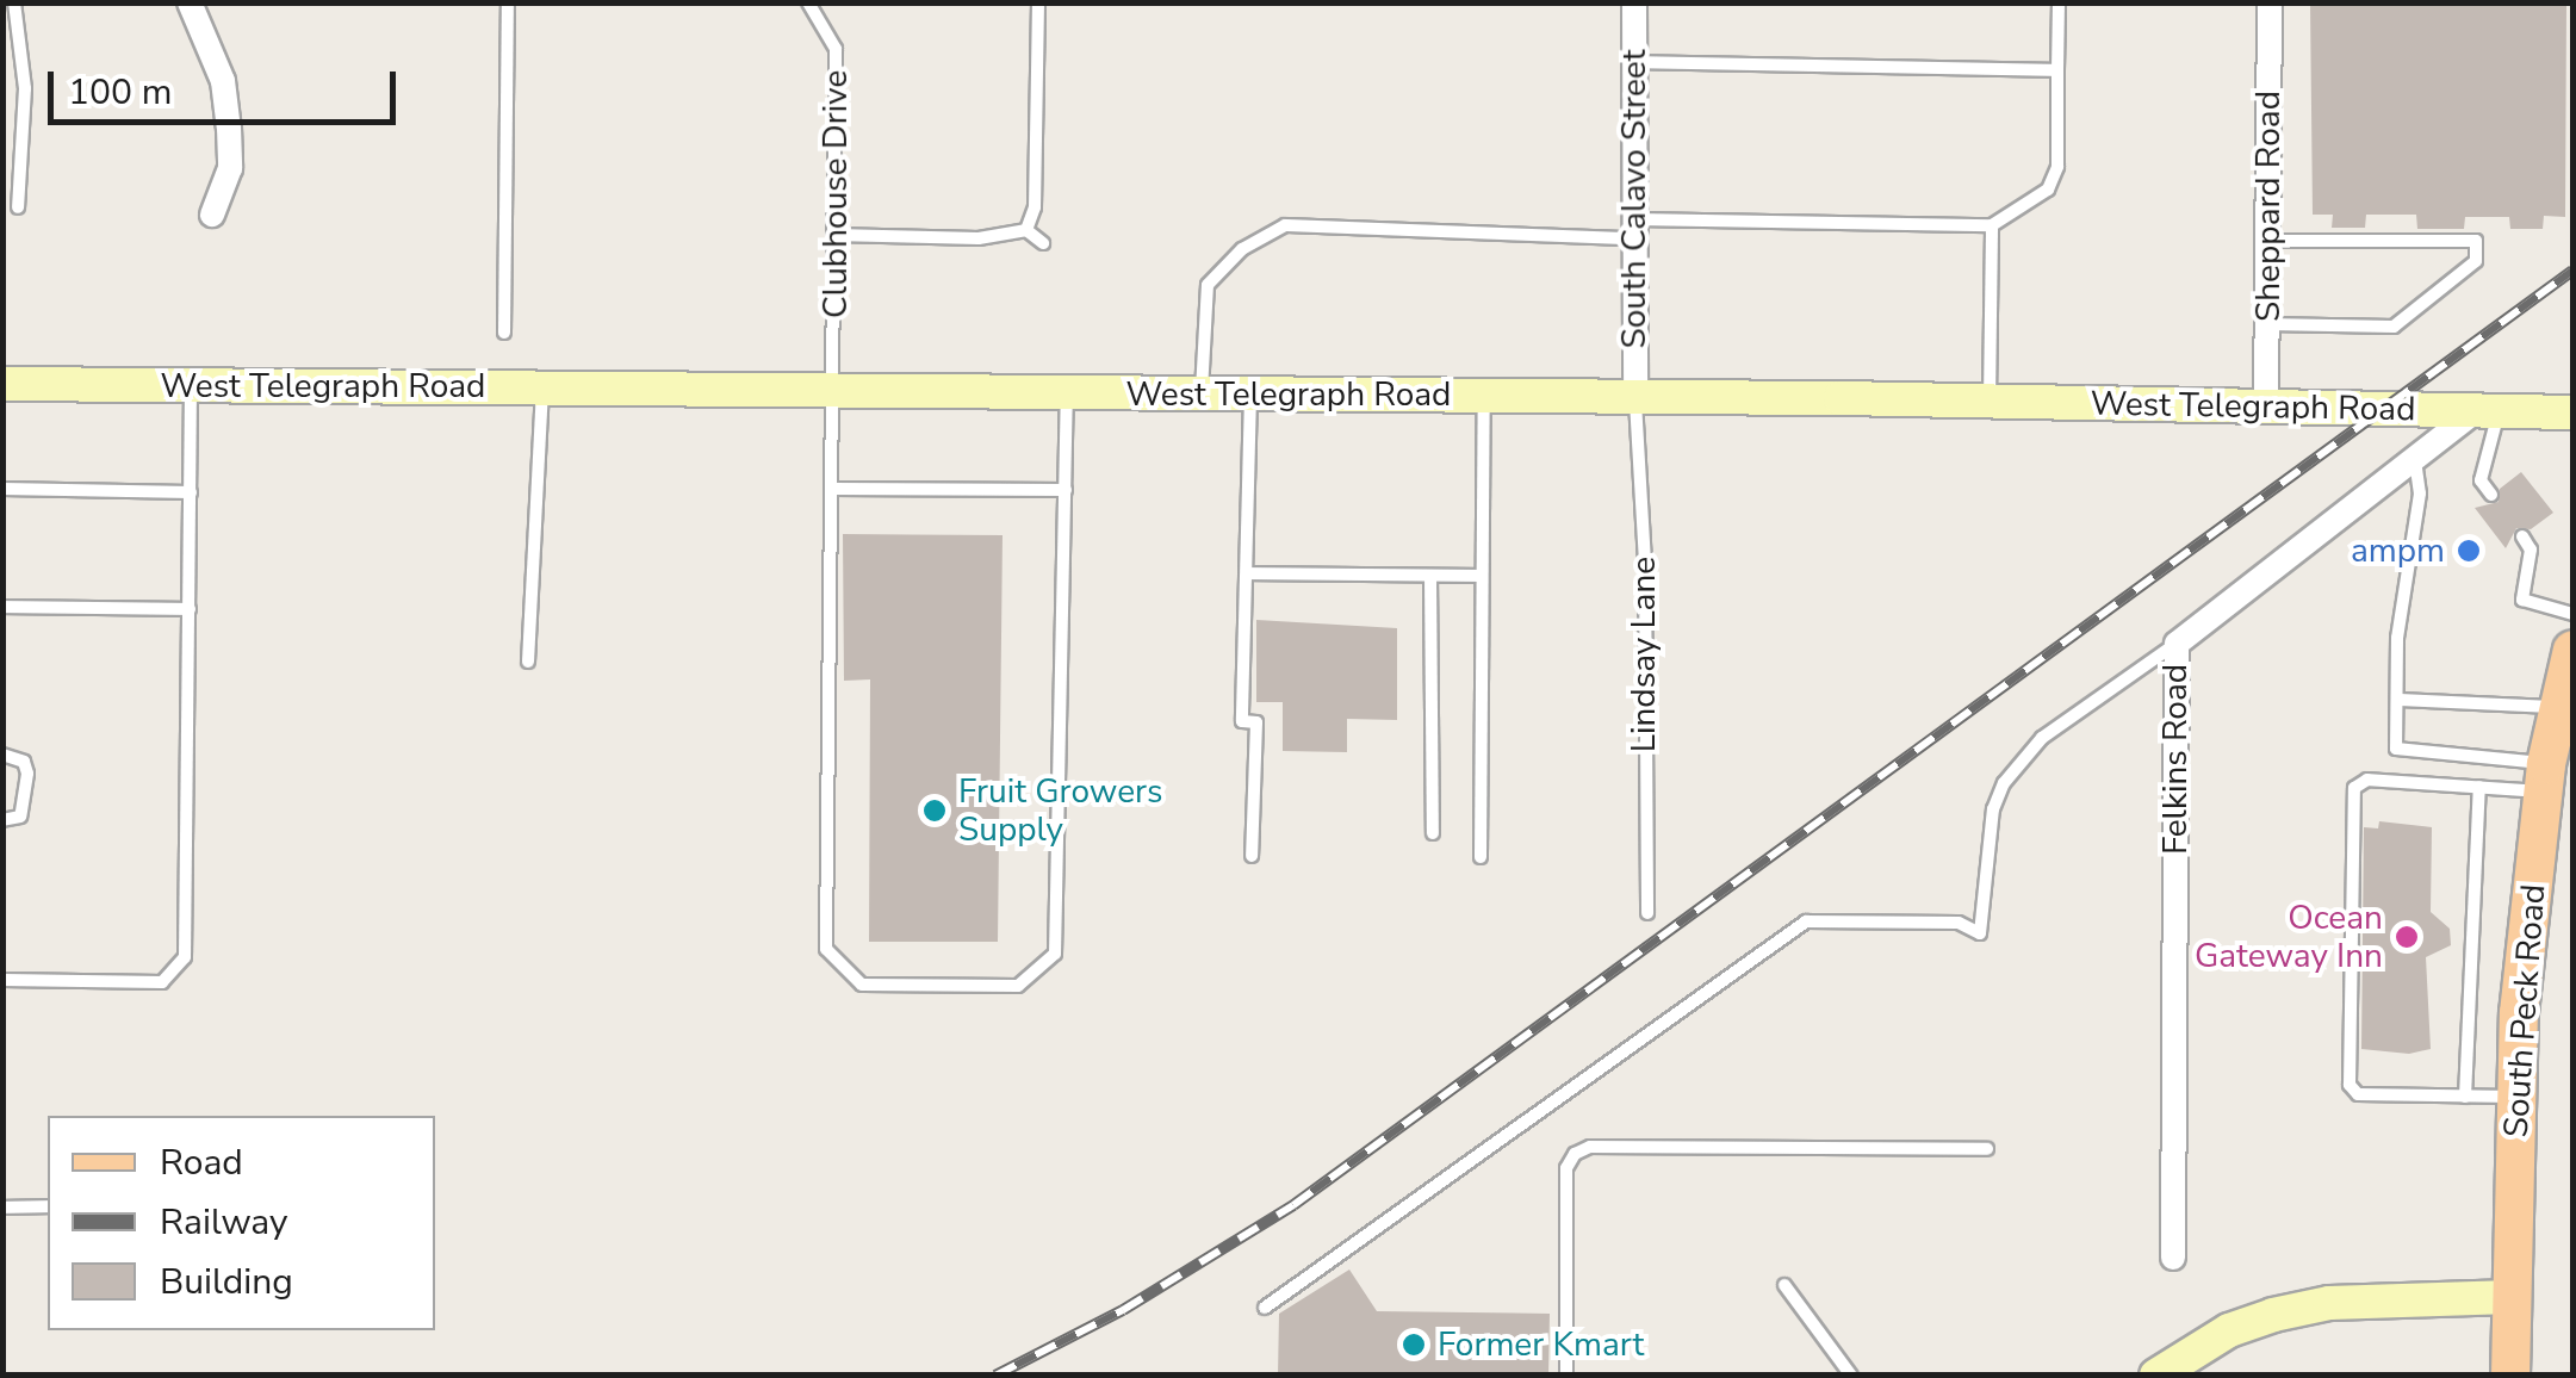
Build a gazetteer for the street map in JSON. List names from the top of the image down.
{
  "streets": {
    "main road": ["West Telegraph Road", "South Peck Road"],
    "street": ["South Calavo Street", "Sheppard Road", "Felkins Road"],
    "lane": ["Clubhouse Drive", "Lindsay Lane"]
  },
  "crossings": [
    ["Clubhouse Drive", "West Telegraph Road"],
    ["South Calavo Street", "West Telegraph Road"],
    ["South Calavo Street", "Lindsay Lane"],
    ["Sheppard Road", "West Telegraph Road"],
    ["West Telegraph Road", "Lindsay Lane"],
    ["West Telegraph Road", "Felkins Road"]
  ],
  "places": [
    "ampm",
    "Fruit Growers Supply",
    "Ocean Gateway Inn",
    "Former Kmart"
  ],
  "legend": ["Road", "Railway", "Building"],
  "scale_bar": "100 m"
}
